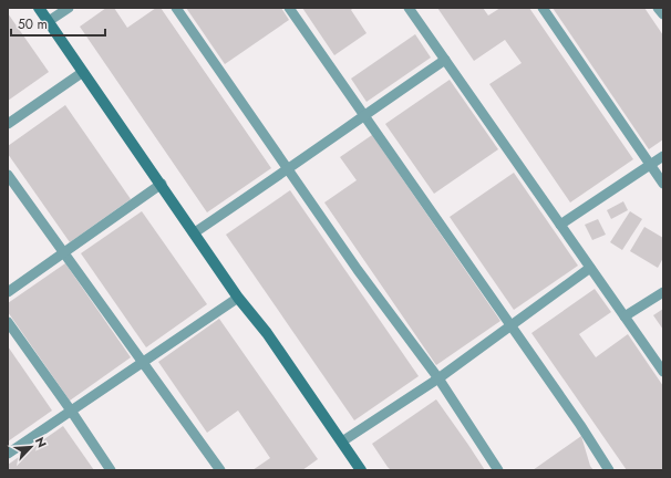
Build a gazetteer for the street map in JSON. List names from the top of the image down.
{
  "scale_bar": "50 m",
  "north": "top right"
}
